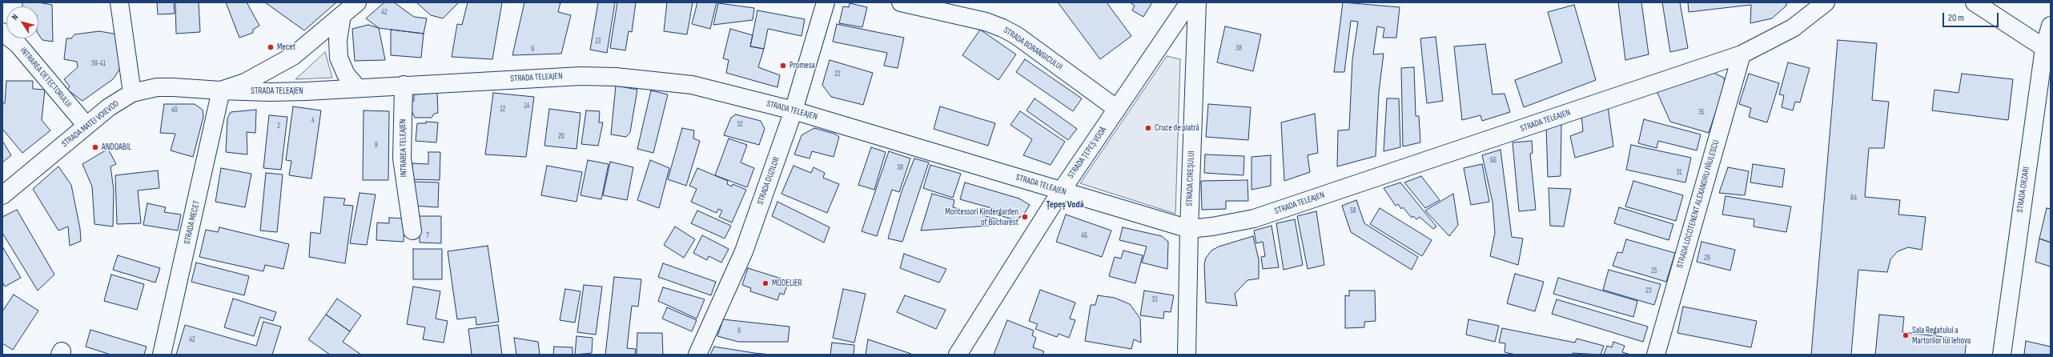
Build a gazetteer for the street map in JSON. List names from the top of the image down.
{
  "streets": {
    "street": [
      "STRADA BORANGICULUI",
      "INTRAREA DETECTORULUI",
      "STRADA TELEAJEN",
      "STRADA MATEI VOIEVOD",
      "INTRAREA TELEAJEN",
      "STRADA ȚEPEȘ VODĂ",
      "STRADA CIREȘULUI",
      "STRADA DUZILOR",
      "STRADA ORZARI",
      "STRADA LOCOTENENT ALEXANDRU PĂULESCU",
      "STRADA MECET"
    ]
  },
  "crossings": [
    ["STRADA BORANGICULUI", "STRADA ȚEPEȘ VODĂ"],
    ["INTRAREA DETECTORULUI", "STRADA MATEI VOIEVOD"],
    ["STRADA TELEAJEN", "STRADA MATEI VOIEVOD"],
    ["STRADA TELEAJEN", "INTRAREA TELEAJEN"],
    ["STRADA TELEAJEN", "STRADA ȚEPEȘ VODĂ"],
    ["STRADA TELEAJEN", "STRADA CIREȘULUI"],
    ["STRADA TELEAJEN", "STRADA DUZILOR"],
    ["STRADA TELEAJEN", "STRADA LOCOTENENT ALEXANDRU PĂULESCU"],
    ["STRADA TELEAJEN", "STRADA MECET"],
    ["STRADA MATEI VOIEVOD", "STRADA MECET"]
  ],
  "districts": ["Țepeș Vodă"],
  "places": [
    "Mecet",
    "Promesa",
    "Cruce de piatră",
    "ANDOABIL",
    "Montessori Kindergarden of Bucharest",
    "MODELiER",
    "Sala Regatului a Martorilor lui Iehova"
  ],
  "house_numbers": [
    "42",
    "13",
    "38",
    "9",
    "39-41",
    "22",
    "14",
    "12",
    "40",
    "35",
    "4",
    "32",
    "2",
    "20",
    "8",
    "66",
    "38",
    "31",
    "84",
    "58",
    "7",
    "46",
    "28",
    "25",
    "23",
    "33",
    "8",
    "42"
  ],
  "scale_bar": "20 m",
  "north": "top left"
}
